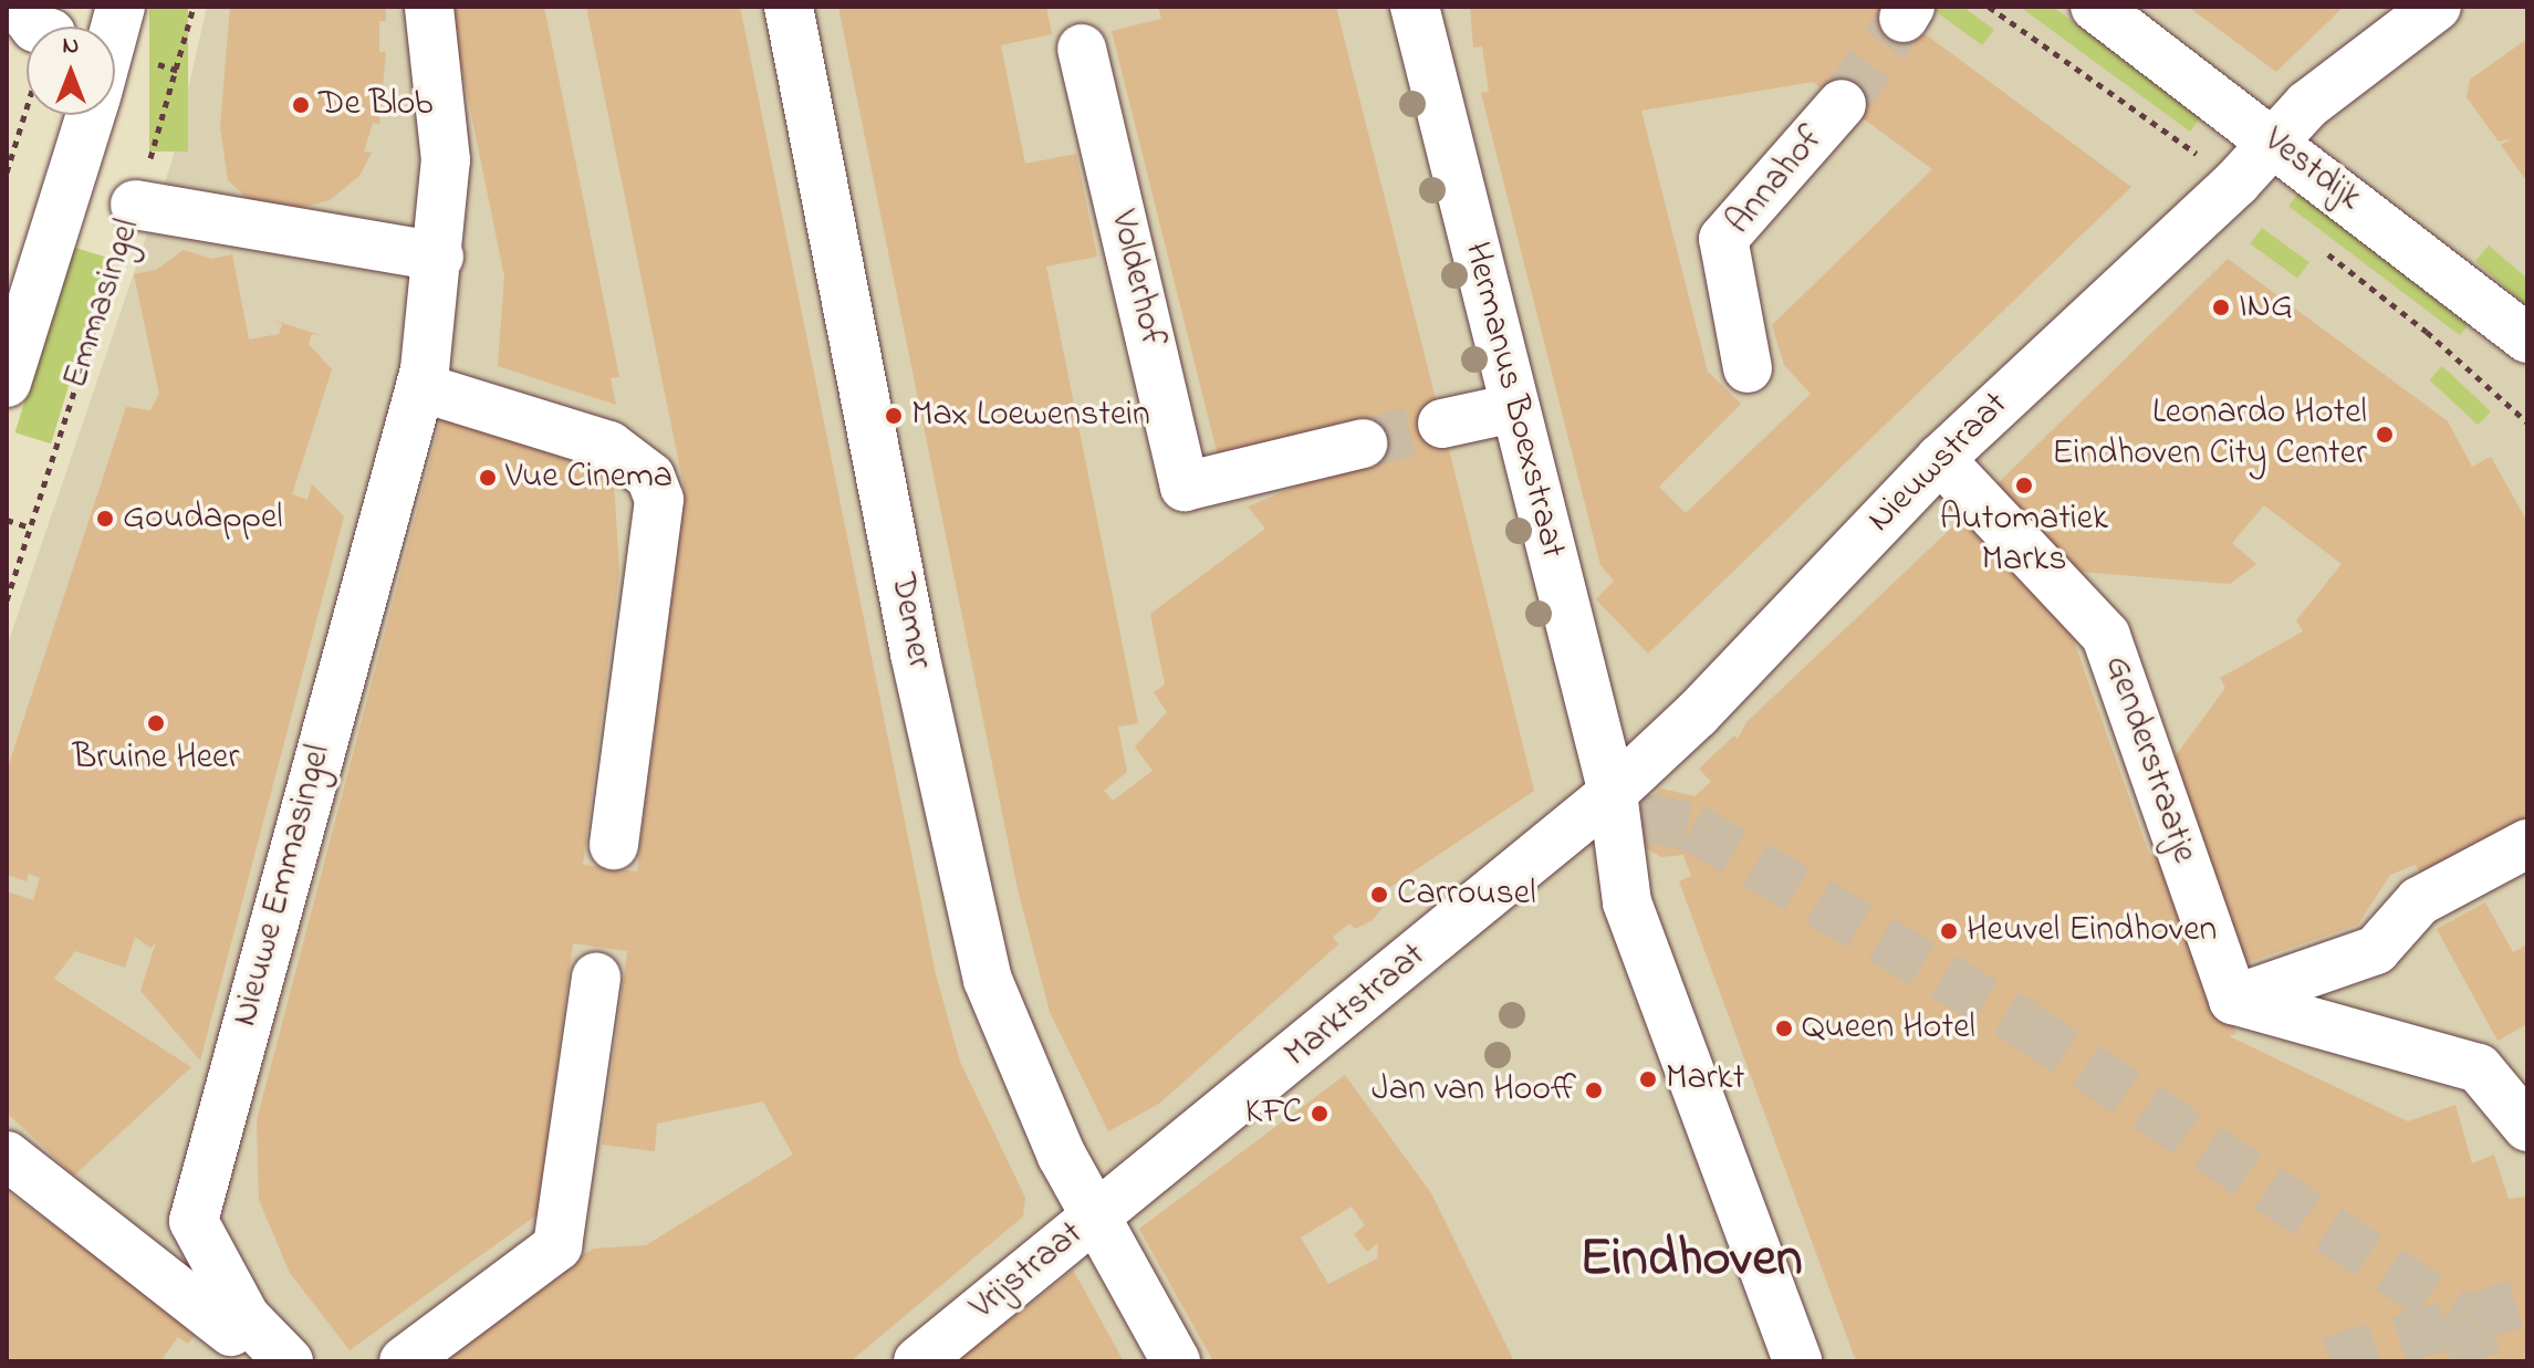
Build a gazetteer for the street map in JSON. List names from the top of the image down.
{
  "streets": {
    "street": [
      "Vestdijk",
      "Annahof",
      "Volderhof",
      "Emmasingel",
      "Hermanus Boexstraat",
      "Nieuwstraat",
      "Demer",
      "Genderstraatje",
      "Nieuwe Emmasingel",
      "Marktstraat",
      "Vrijstraat"
    ]
  },
  "crossings": [
    ["Vestdijk", "Nieuwstraat"],
    ["Hermanus Boexstraat", "Nieuwstraat"],
    ["Hermanus Boexstraat", "Marktstraat"],
    ["Nieuwstraat", "Genderstraatje"],
    ["Nieuwstraat", "Marktstraat"],
    ["Demer", "Marktstraat"],
    ["Demer", "Vrijstraat"],
    ["Marktstraat", "Vrijstraat"]
  ],
  "districts": ["Eindhoven"],
  "places": [
    "De Blob",
    "ING",
    "Max Loewenstein",
    "Leonardo Hotel Eindhoven City Center",
    "Vue Cinema",
    "Automatiek Marks",
    "Goudappel",
    "Bruine Heer",
    "Carrousel",
    "Heuvel Eindhoven",
    "Queen Hotel",
    "Markt",
    "Jan van Hooff",
    "KFC"
  ],
  "north": "top"
}
